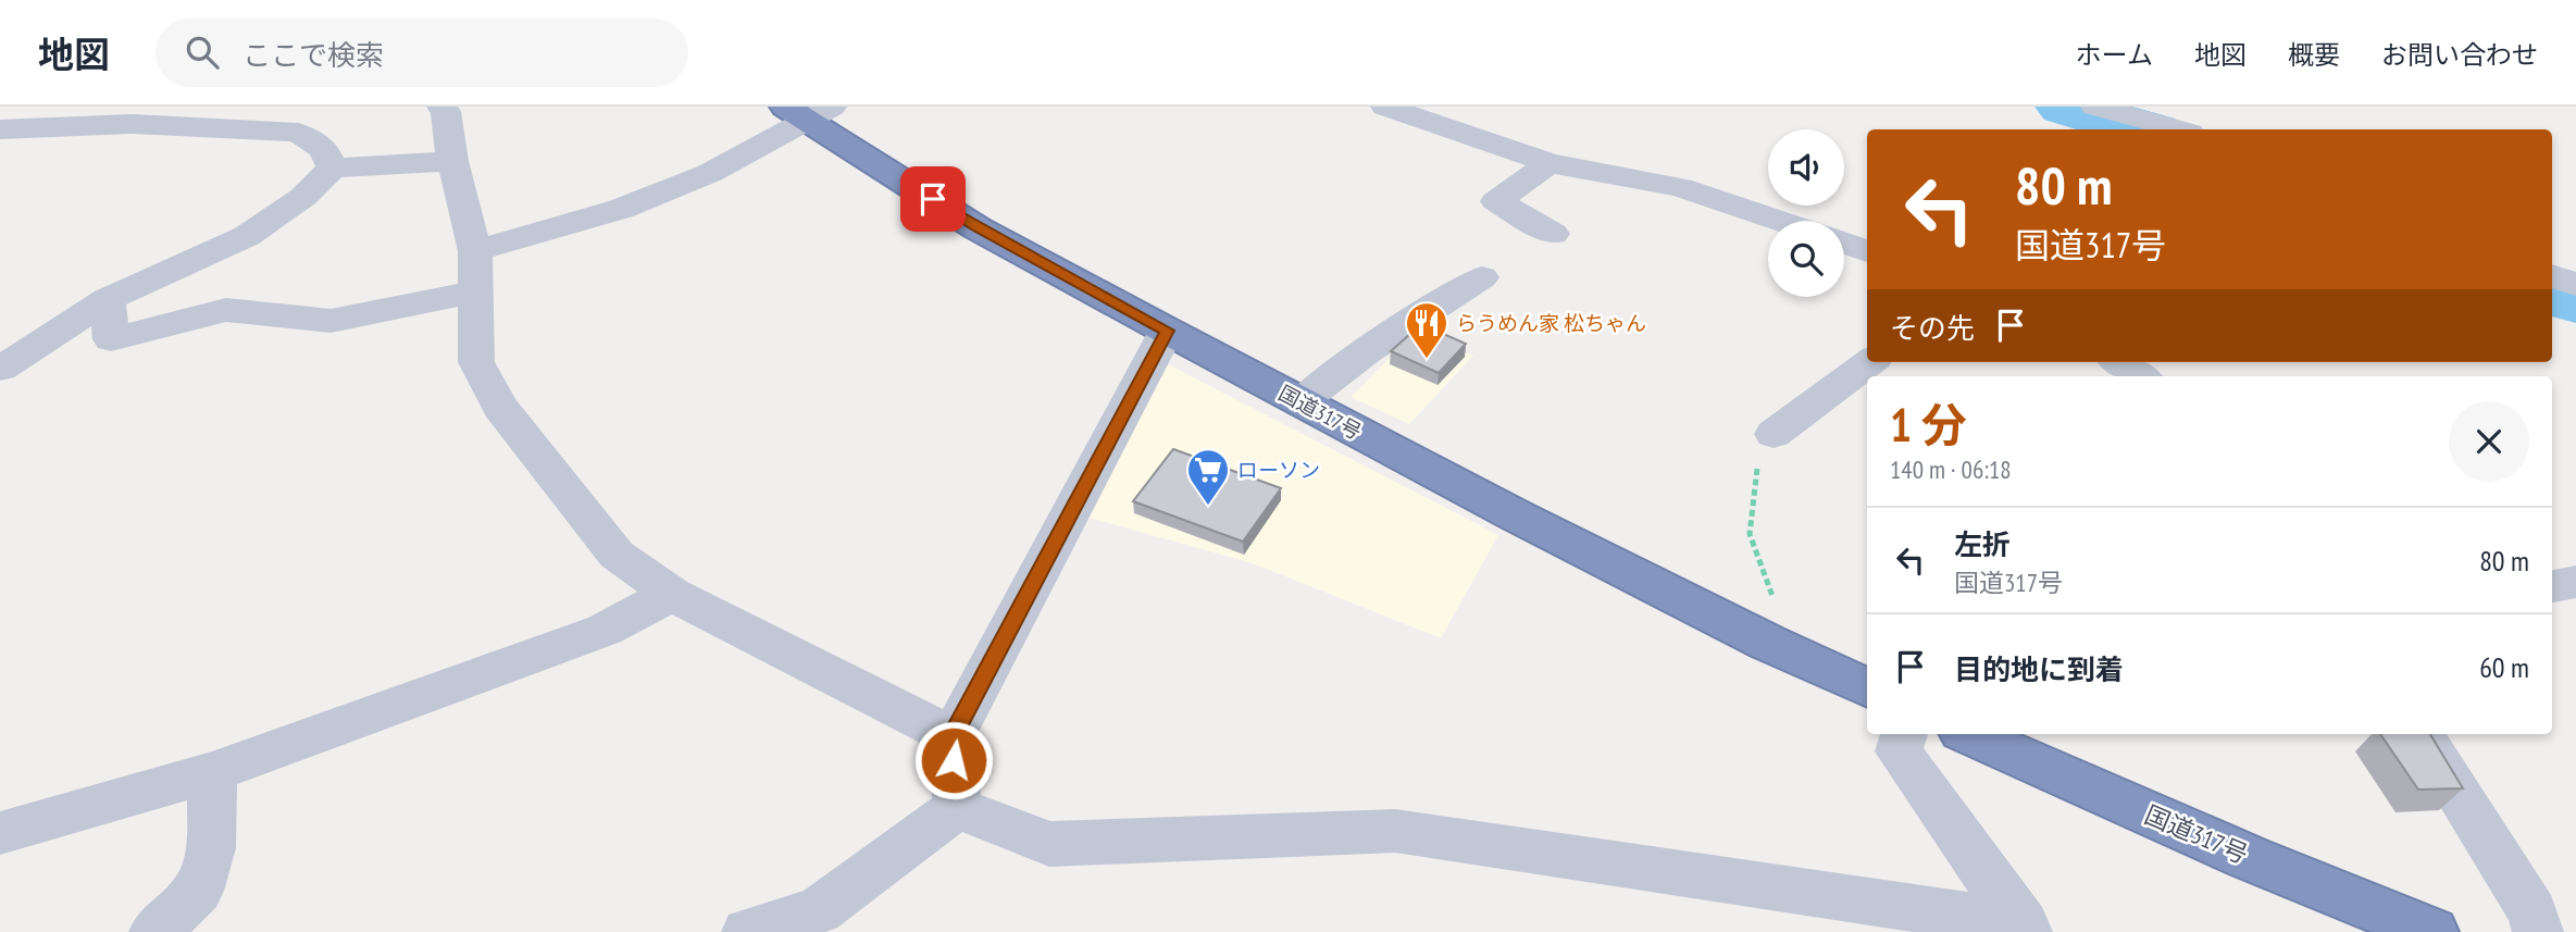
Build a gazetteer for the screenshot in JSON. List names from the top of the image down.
{
  "streets": {
    "highway": ["国道317号"]
  },
  "places": {
    "restaurant": ["らうめん家 松ちゃん"],
    "supermarket": ["ローソン"]
  },
  "page": {
    "header": "地図",
    "search": "ここで検索",
    "nav": [
      "ホーム",
      "地図",
      "概要",
      "お問い合わせ"
    ],
    "turn": ["80 m", "国道317号"],
    "then": "その先",
    "heading": ["1 分", "140 m · 06:18"],
    "list": [
      {
        "name": "左折",
        "note": "国道317号",
        "value": "80 m"
      },
      {
        "name": "目的地に到着",
        "value": "60 m"
      }
    ]
  }
}
